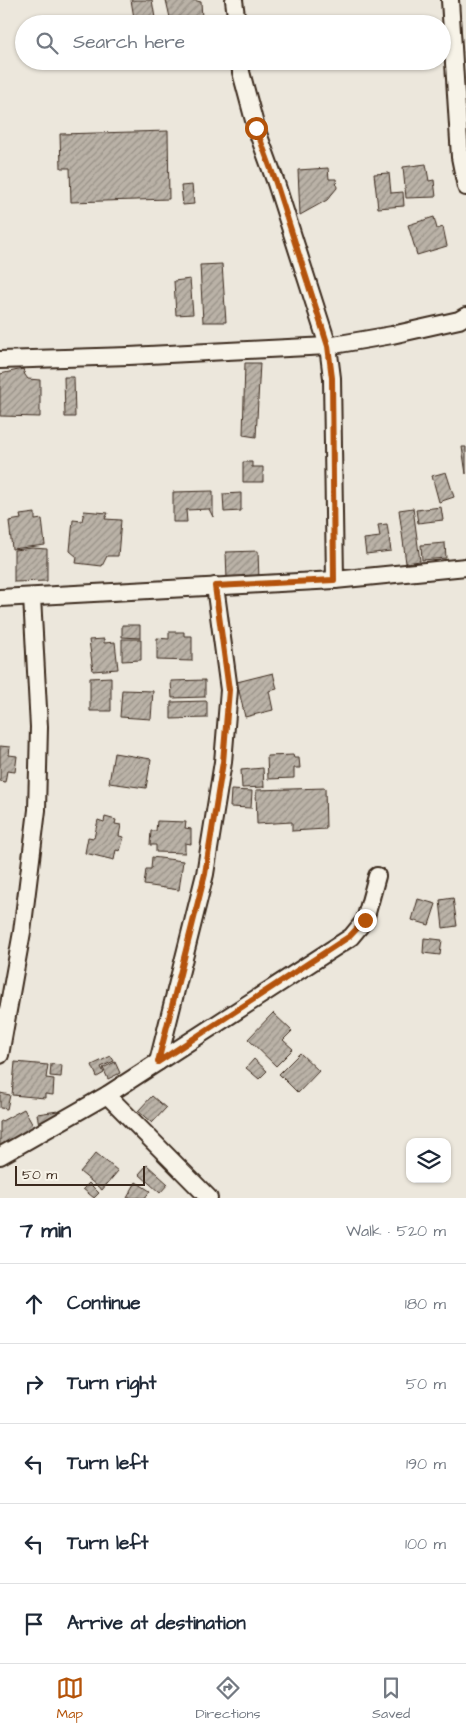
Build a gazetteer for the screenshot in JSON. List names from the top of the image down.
{
  "scale_bar": "50 m",
  "page": {
    "search": "Search here",
    "scale": "50 m",
    "heading": ["7 min", "Walk · 520 m"],
    "list": [
      ["Continue", "180 m"],
      ["Turn right", "50 m"],
      ["Turn left", "190 m"],
      ["Turn left", "100 m"],
      "Arrive at destination"
    ],
    "nav": ["Map", "Directions", "Saved"]
  }
}
